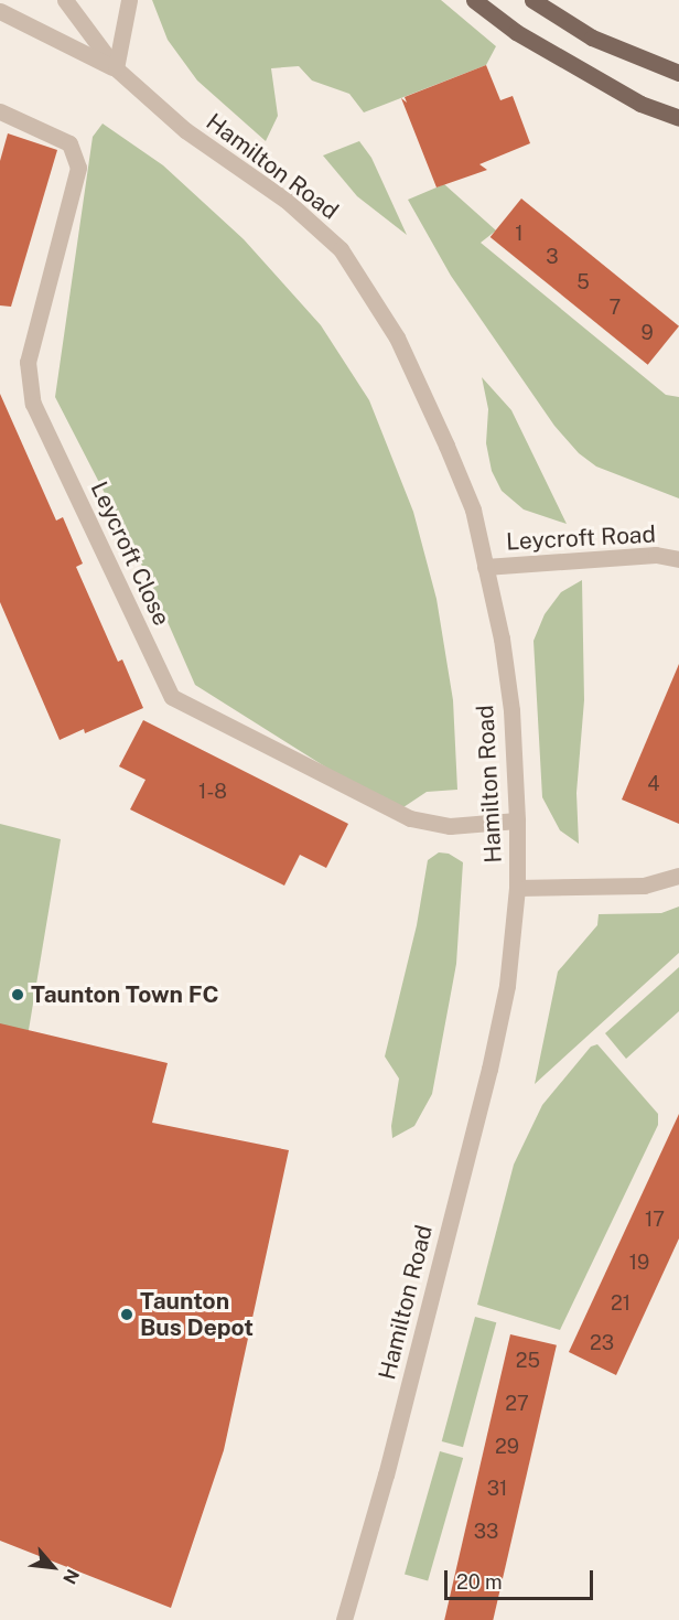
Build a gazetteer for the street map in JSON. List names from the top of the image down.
{
  "streets": {
    "street": ["Hamilton Road", "Leycroft Road", "Leycroft Close"]
  },
  "crossings": [
    ["Hamilton Road", "Leycroft Road"],
    ["Hamilton Road", "Leycroft Close"]
  ],
  "places": ["Taunton Town FC", "Taunton Bus Depot"],
  "house_numbers": [
    "1",
    "3",
    "5",
    "7",
    "9",
    "4",
    "1-8",
    "17",
    "19",
    "21",
    "23",
    "25",
    "27",
    "29",
    "31",
    "33"
  ],
  "scale_bar": "20 m",
  "north": "bottom right"
}
